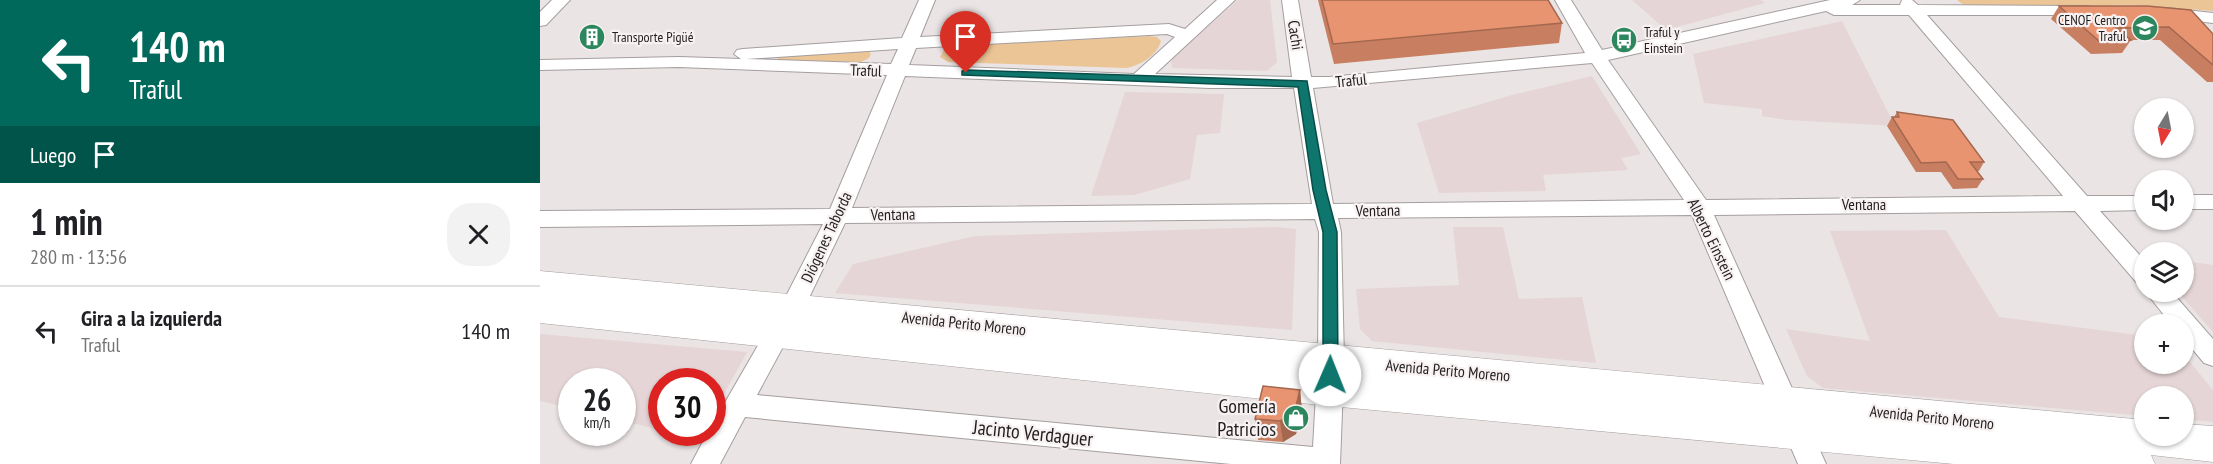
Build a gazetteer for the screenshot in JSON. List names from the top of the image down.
{
  "streets": {
    "main road": ["Avenida Perito Moreno"],
    "street": [
      "Cachi",
      "Traful",
      "Ventana",
      "Diógenes Taborda",
      "Alberto Einstein",
      "Jacinto Verdaguer"
    ]
  },
  "crossings": [
    ["Cachi", "Traful"],
    ["Cachi", "Ventana"],
    ["Cachi", "Avenida Perito Moreno"],
    ["Cachi", "Jacinto Verdaguer"],
    ["Traful", "Diógenes Taborda"],
    ["Traful", "Alberto Einstein"],
    ["Ventana", "Diógenes Taborda"],
    ["Ventana", "Alberto Einstein"],
    ["Diógenes Taborda", "Avenida Perito Moreno"],
    ["Diógenes Taborda", "Jacinto Verdaguer"],
    ["Alberto Einstein", "Avenida Perito Moreno"]
  ],
  "places": {
    "school or university": ["CENOF Centro Traful"],
    "building": ["Transporte Pigüé"],
    "bus stop": ["Traful y Einstein"],
    "shop": ["Gomería Patricios"]
  },
  "north": "bottom",
  "page": {
    "turn": ["140 m", "Traful"],
    "map_buttons": ["+", "−"],
    "then": "Luego",
    "heading": ["1 min", "280 m · 13:56"],
    "list": [
      {
        "name": "Gira a la izquierda",
        "note": "Traful",
        "value": "140 m"
      }
    ],
    "speed": "26 km/h",
    "limit": "30"
  }
}
